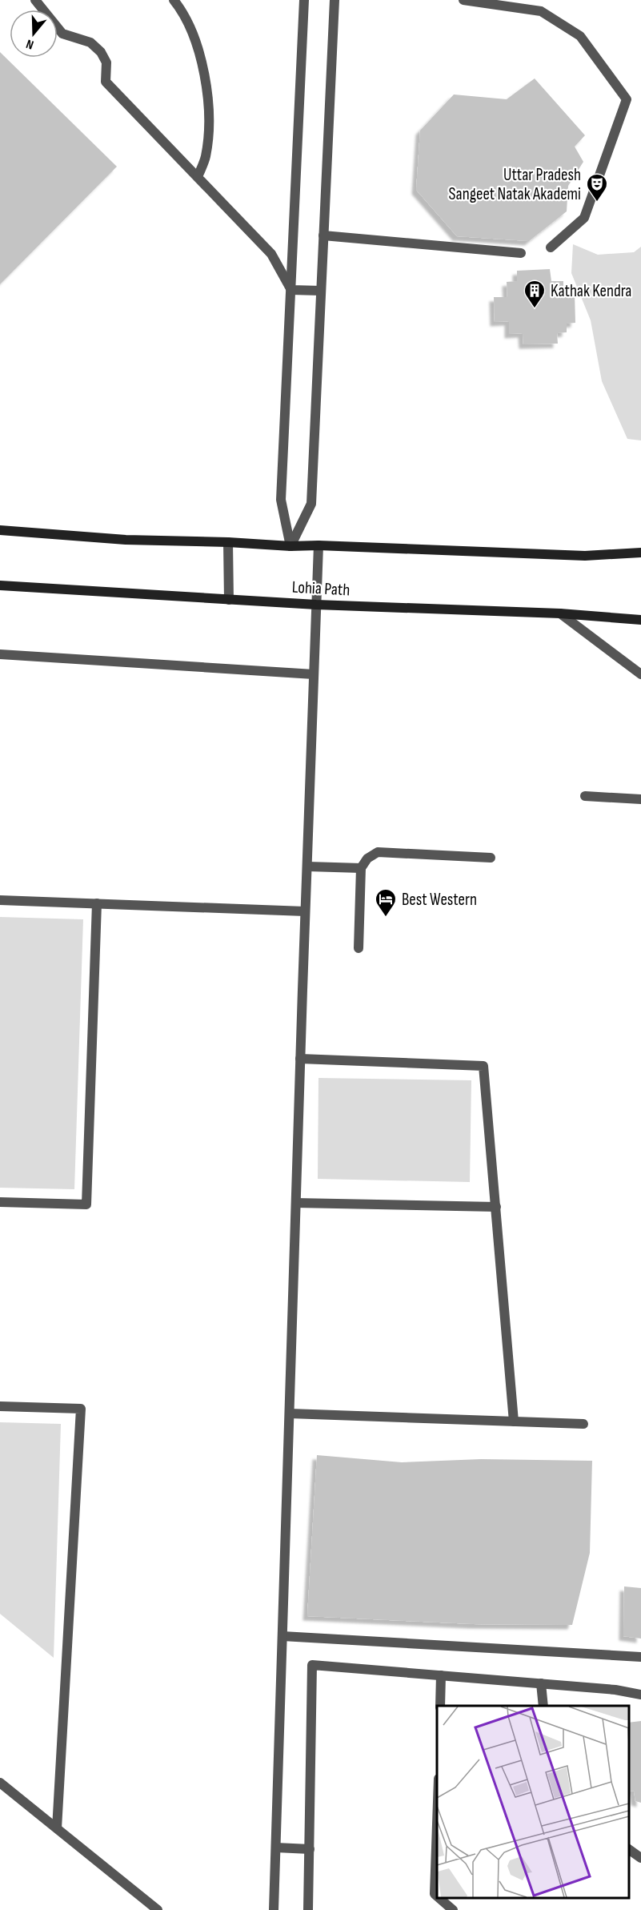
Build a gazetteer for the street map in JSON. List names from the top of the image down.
{
  "streets": {
    "main road": ["Lohia Path"]
  },
  "places": {
    "theatre": ["Uttar Pradesh Sangeet Natak Akademi"],
    "building": ["Kathak Kendra"],
    "hotel": ["Best Western"]
  },
  "north": "bottom"
}
